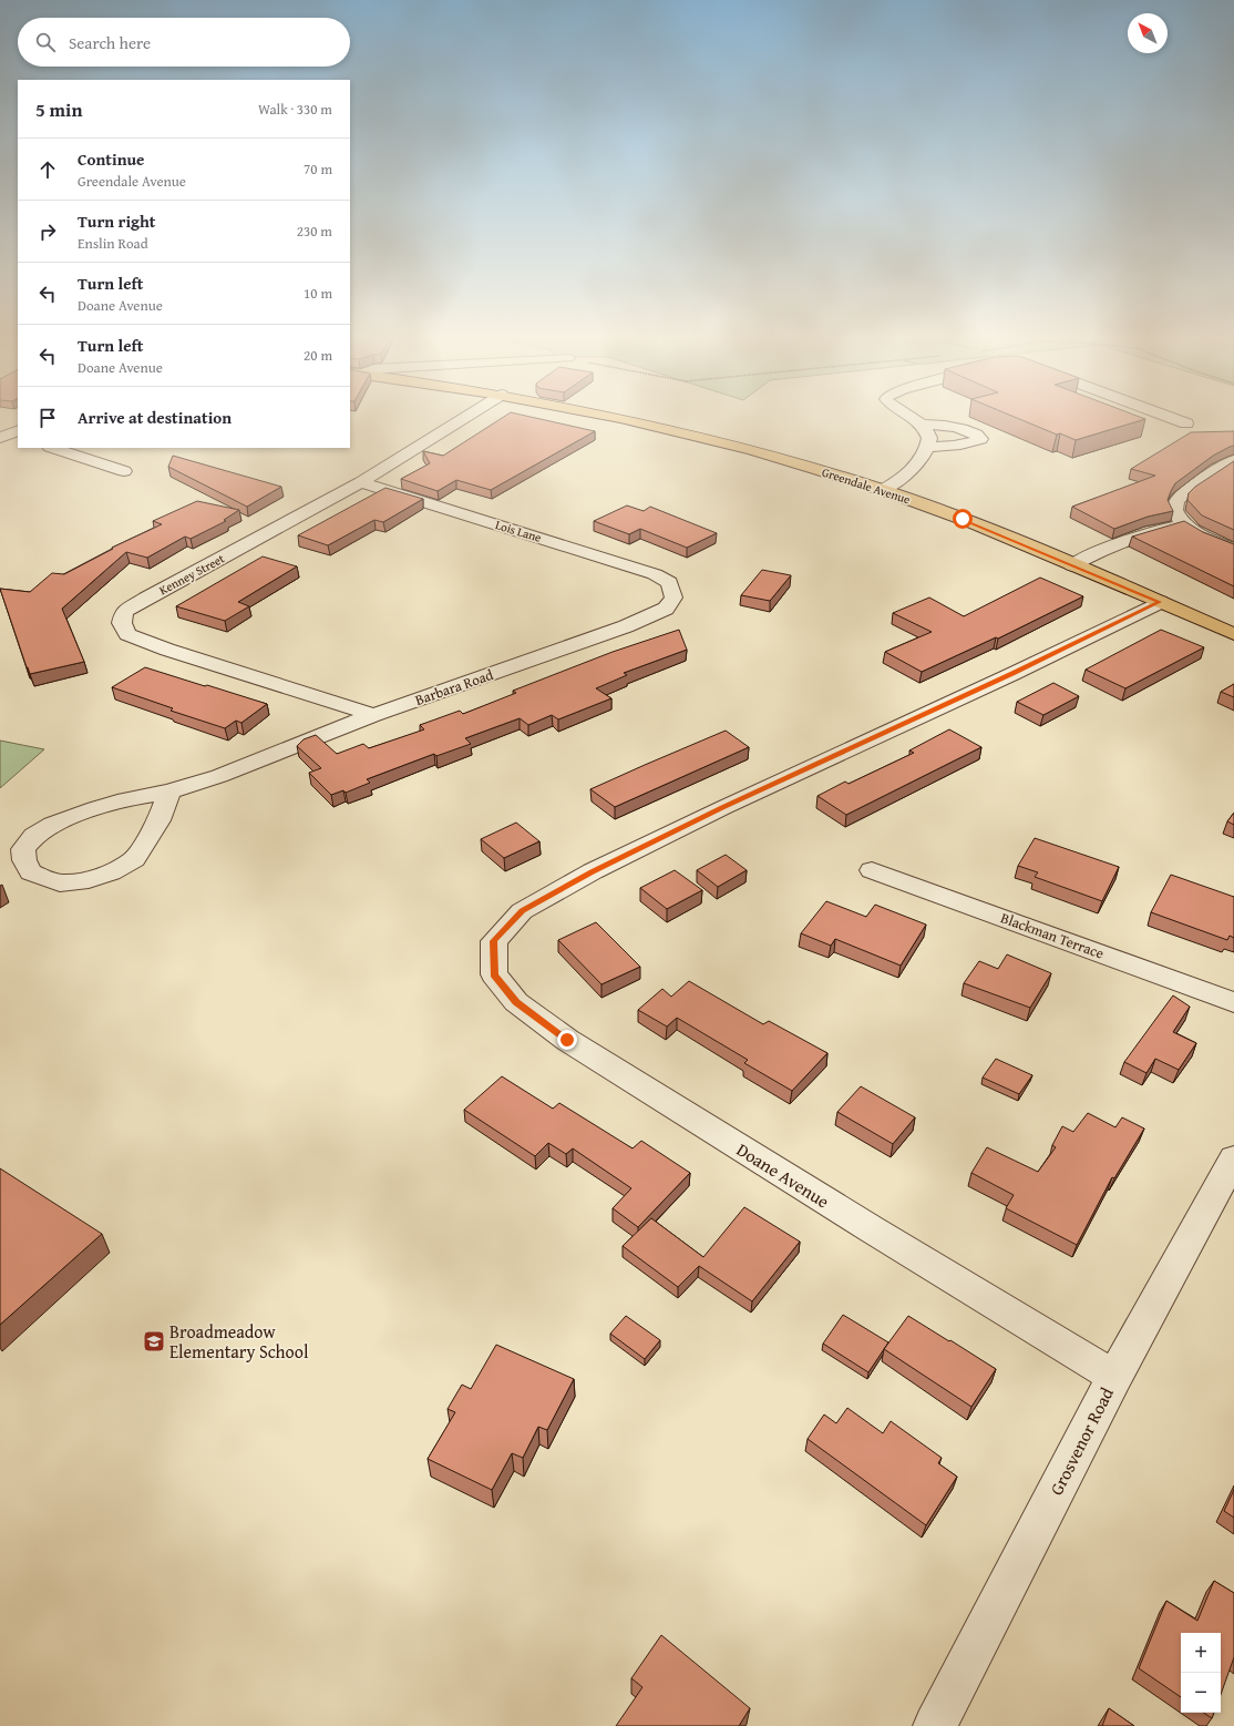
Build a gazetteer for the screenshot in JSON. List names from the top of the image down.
{
  "streets": {
    "main road": ["Greendale Avenue"],
    "street": [
      "Lois Lane",
      "Kenney Street",
      "Barbara Road",
      "Blackman Terrace",
      "Doane Avenue",
      "Grosvenor Road"
    ]
  },
  "crossings": [
    ["Greendale Avenue", "Doane Avenue"],
    ["Lois Lane", "Kenney Street"],
    ["Lois Lane", "Barbara Road"],
    ["Kenney Street", "Barbara Road"],
    ["Doane Avenue", "Grosvenor Road"]
  ],
  "places": {
    "school or university": ["Broadmeadow Elementary School"]
  },
  "north": "top left",
  "page": {
    "search": "Search here",
    "heading": ["5 min", "Walk · 330 m"],
    "list": [
      ["Continue", "Greendale Avenue", "70 m"],
      ["Turn right", "Enslin Road", "230 m"],
      ["Turn left", "Doane Avenue", "10 m"],
      ["Turn left", "Doane Avenue", "20 m"],
      "Arrive at destination"
    ],
    "map_buttons": ["+", "−"]
  }
}
